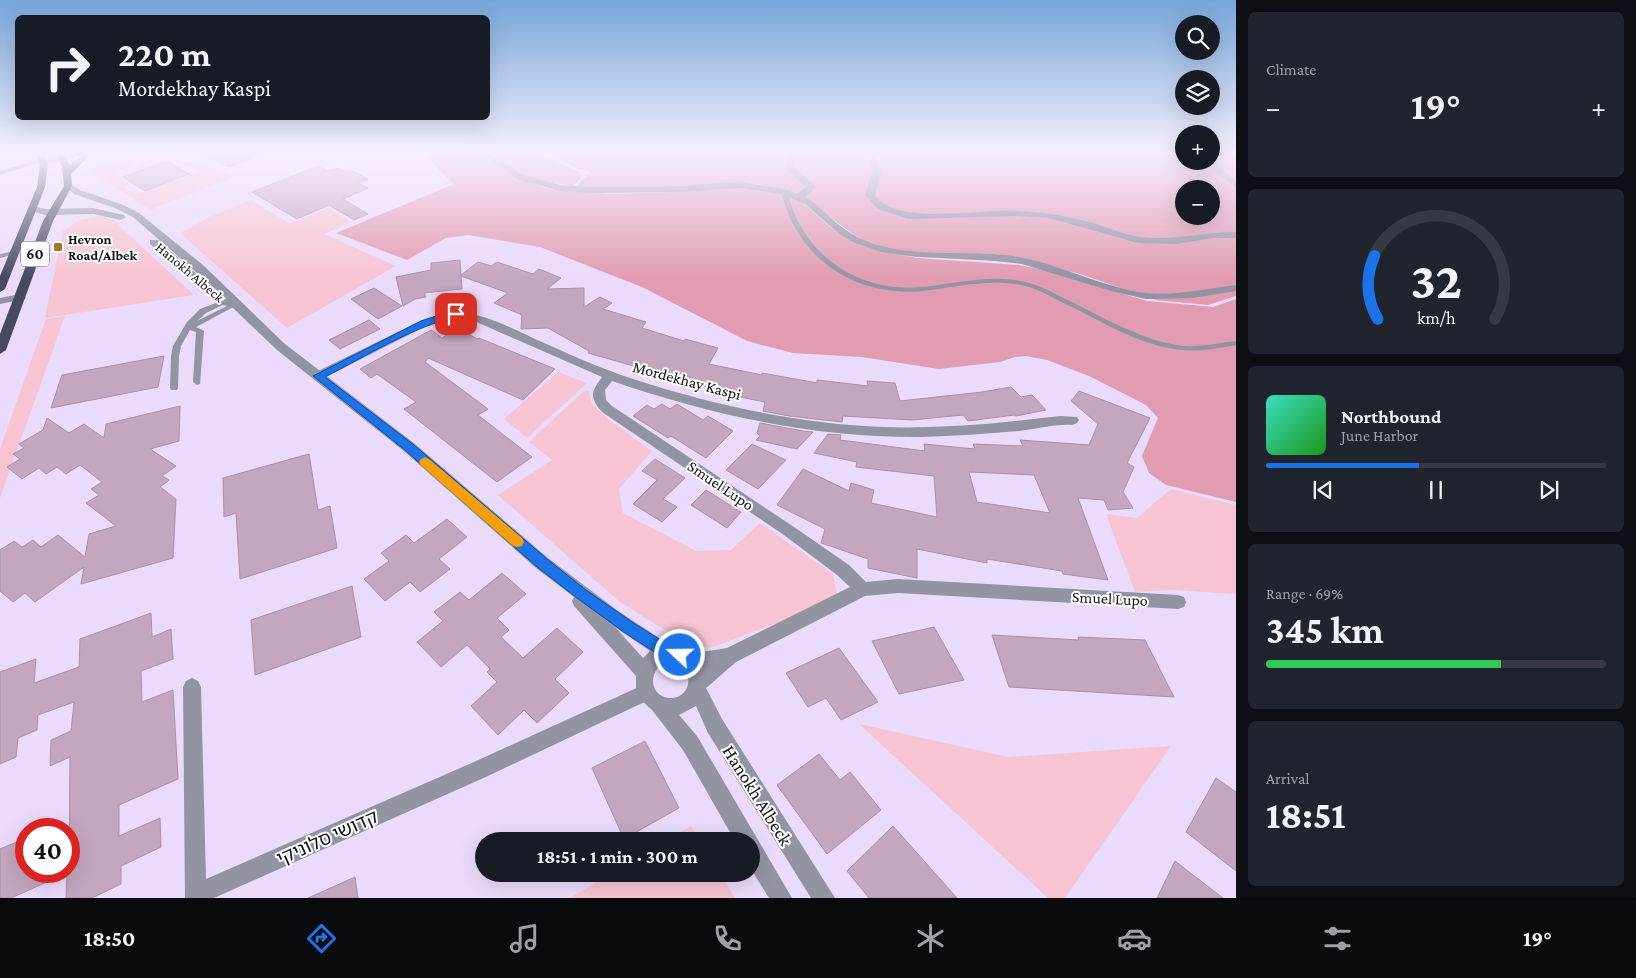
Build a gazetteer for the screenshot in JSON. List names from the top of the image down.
{
  "streets": {
    "highway": ["60"],
    "street": [
      "Hanokh Albeck",
      "Mordekhay Kaspi",
      "Smuel Lupo",
      "קדושי סלוניקי"
    ]
  },
  "crossings": [
    ["60", "Hanokh Albeck"],
    ["Hanokh Albeck", "Mordekhay Kaspi"],
    ["Hanokh Albeck", "Smuel Lupo"],
    ["Hanokh Albeck", "קדושי סלוניקי"],
    ["Mordekhay Kaspi", "Smuel Lupo"],
    ["Smuel Lupo", "קדושי סלוניקי"]
  ],
  "places": {
    "transit": ["Hevron Road/Albek"]
  },
  "page": {
    "tile": [
      "Climate",
      ["Range · 69%", "345 km"],
      ["Arrival", "18:51"]
    ],
    "map_buttons": ["+", "−"],
    "turn": ["220 m", "Mordekhay Kaspi"],
    "heat": ["−", "19°", "+"],
    "song": ["Northbound", "June Harbor"],
    "limit": "40",
    "trip": "18:51 · 1 min · 300 m",
    "tabs": ["18:50", "19°"],
    "gauge": ["32", "km/h"]
  }
}
